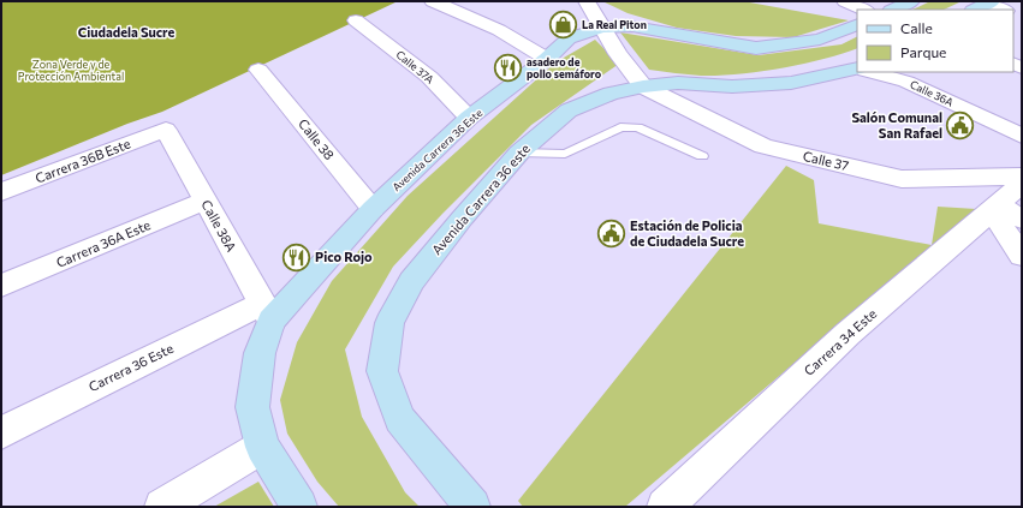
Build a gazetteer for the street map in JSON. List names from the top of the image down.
{
  "streets": {
    "street": [
      "Calle 37A",
      "Calle 36A",
      "Calle 38",
      "Avenida Carrera 36 Este",
      "Carrera 36B Este",
      "Calle 37",
      "Avenida Carrera 36 este",
      "Calle 38A",
      "Carrera 36A Este",
      "Carrera 34 Este",
      "Carrera 36 Este"
    ]
  },
  "crossings": [
    ["Calle 37A", "Avenida Carrera 36 Este"],
    ["Calle 38", "Avenida Carrera 36 Este"],
    ["Avenida Carrera 36 Este", "Calle 38A"],
    ["Avenida Carrera 36 Este", "Carrera 36 Este"],
    ["Carrera 36B Este", "Calle 38A"],
    ["Calle 37", "Avenida Carrera 36 este"],
    ["Calle 38A", "Carrera 36A Este"],
    ["Calle 38A", "Carrera 36 Este"]
  ],
  "districts": ["Ciudadela Sucre"],
  "parks": ["Zona Verde y de Protección Ambiental"],
  "places": {
    "shop": ["La Real Piton"],
    "restaurant": ["asadero de pollo semáforo", "Pico Rojo"],
    "public building": ["Salón Comunal San Rafael", "Estación de Policia de Ciudadela Sucre"]
  },
  "legend": ["Calle", "Parque"]
}
